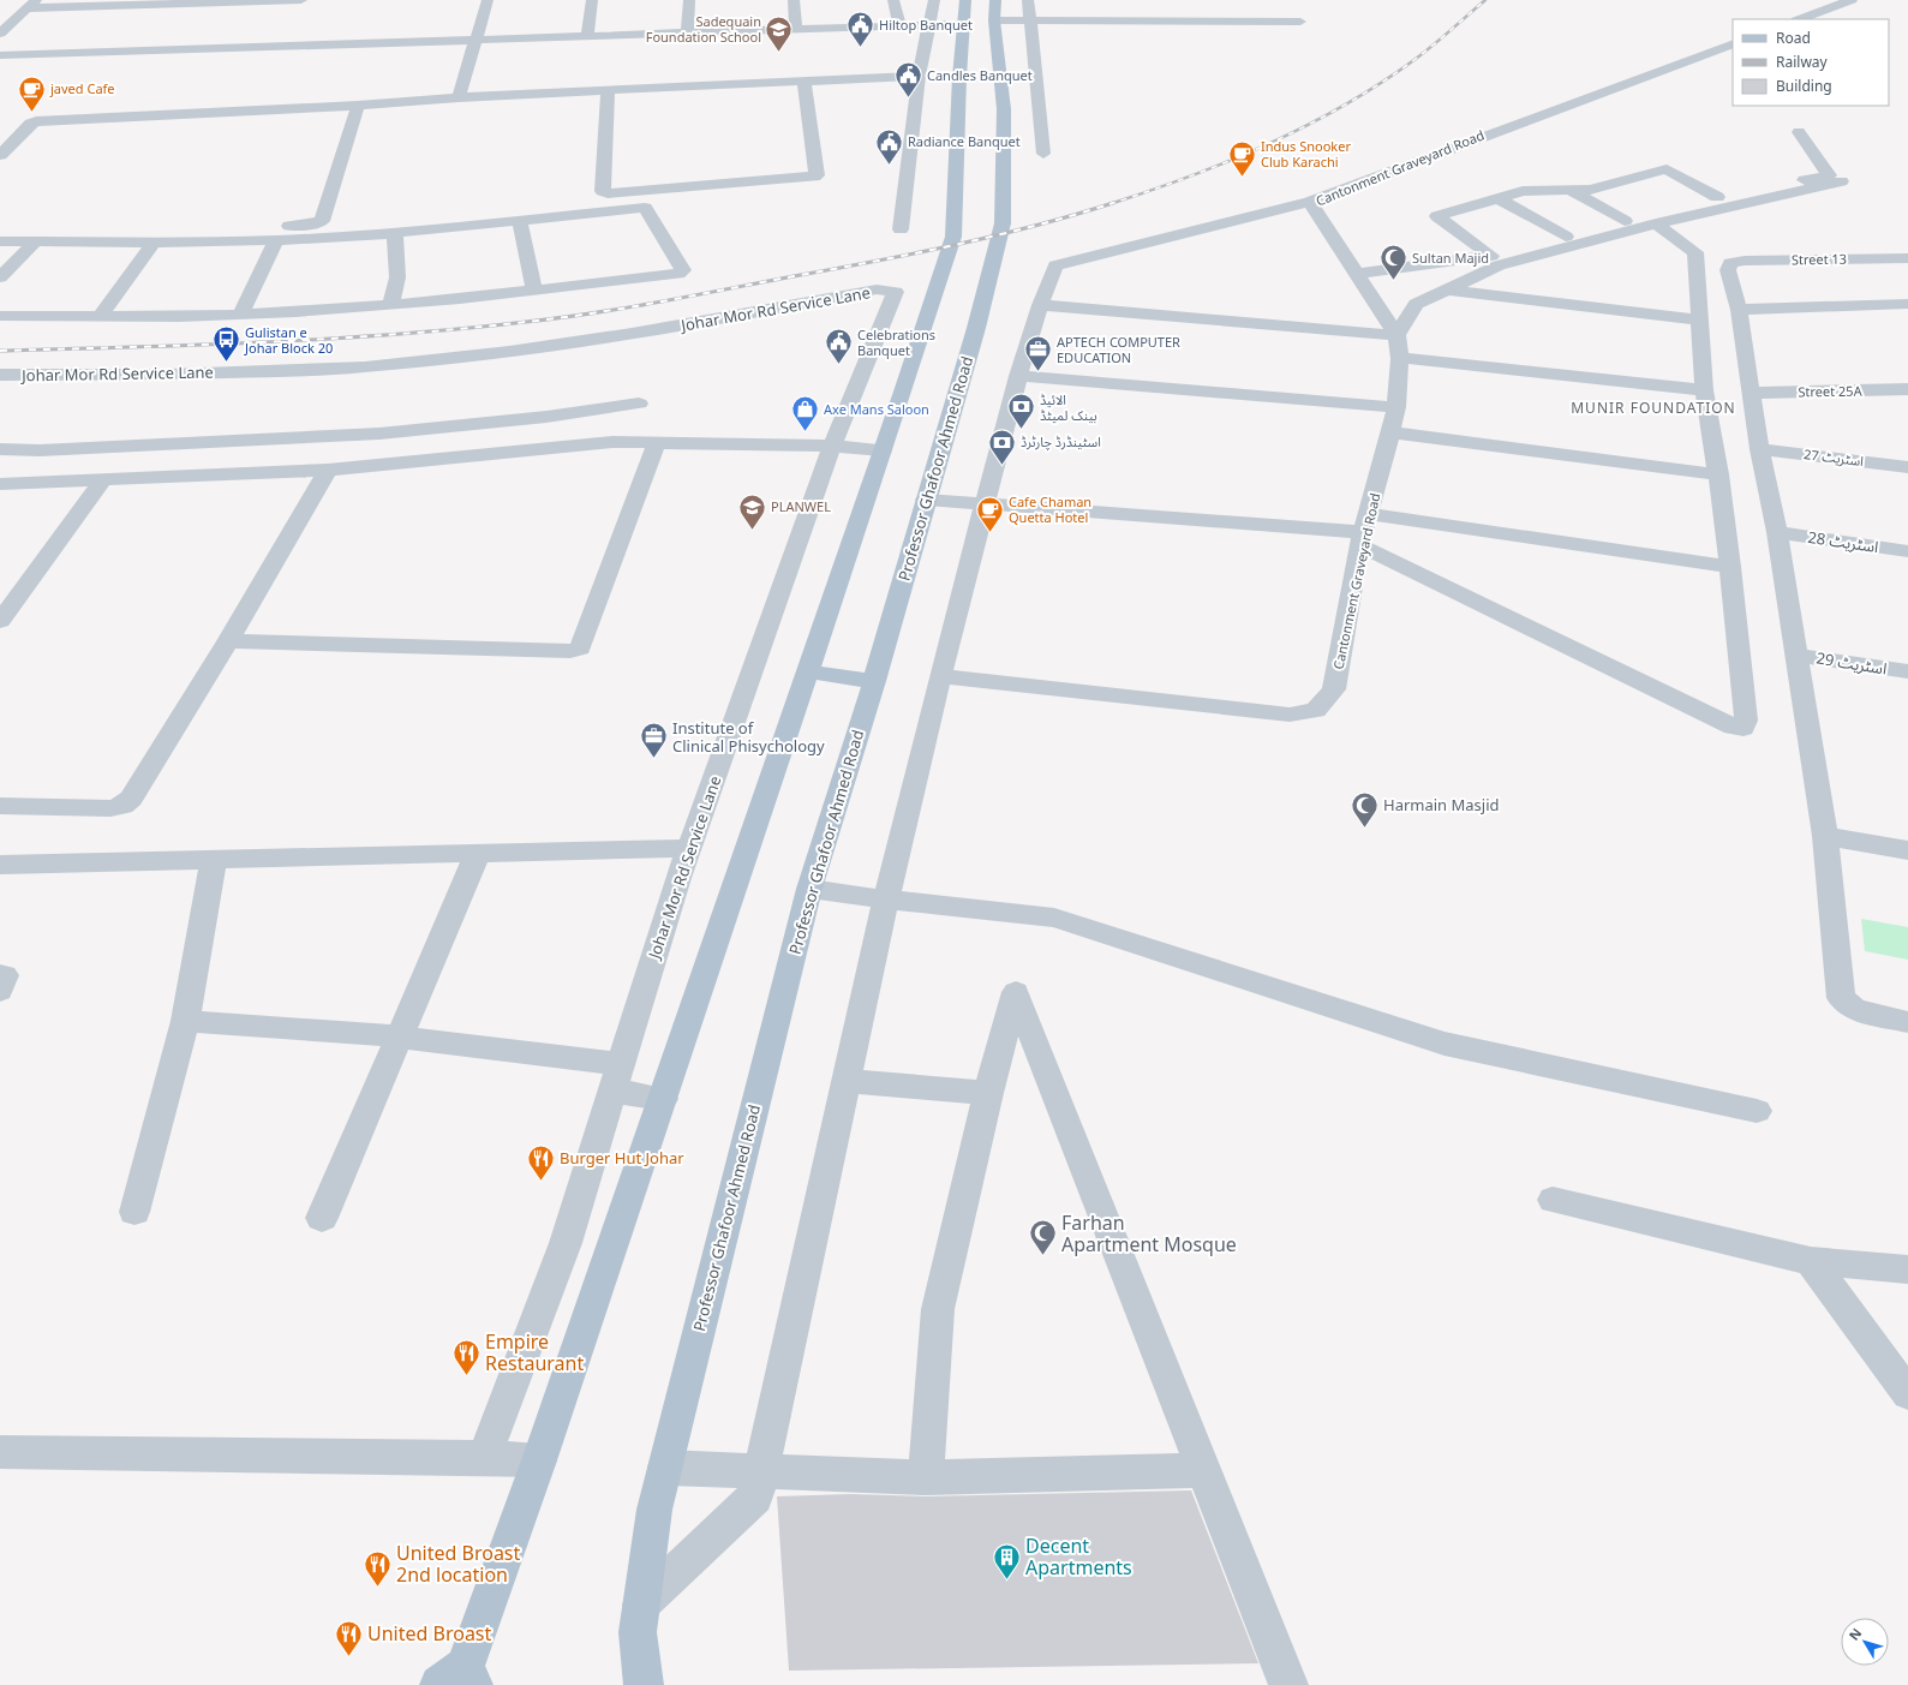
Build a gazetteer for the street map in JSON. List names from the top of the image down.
{
  "streets": {
    "main road": ["Professor Ghafoor Ahmed Road"],
    "street": [
      "Cantonment Graveyard Road",
      "Street 13",
      "Johar Mor Rd Service Lane",
      "Street 25A",
      "اسٹریٹ 27",
      "اسٹریٹ 28",
      "اسٹریٹ 29"
    ]
  },
  "districts": ["MUNIR FOUNDATION"],
  "places": {
    "public building": [
      "Hiltop Banquet",
      "Candles Banquet",
      "Radiance Banquet",
      "Celebrations Banquet"
    ],
    "school or university": ["Sadequain Foundation School", "PLANWEL"],
    "cafe": ["javed Cafe", "Indus Snooker Club Karachi", "Cafe Chaman Quetta Hotel"],
    "mosque": ["Sultan Majid", "Harmain Masjid", "Farhan Apartment Mosque"],
    "bus stop": ["Gulistan e Johar Block 20"],
    "office": ["APTECH COMPUTER EDUCATION", "Institute of Clinical Phisychology"],
    "bank": ["الائیڈ بینک لمیٹڈ", "اسٹینڈرڈ چارٹرڈ"],
    "shop": ["Axe Mans Saloon"],
    "restaurant": [
      "Burger Hut Johar",
      "Empire Restaurant",
      "United Broast 2nd location",
      "United Broast"
    ],
    "building": ["Decent Apartments"]
  },
  "legend": ["Road", "Railway", "Building"],
  "north": "top left"
}
